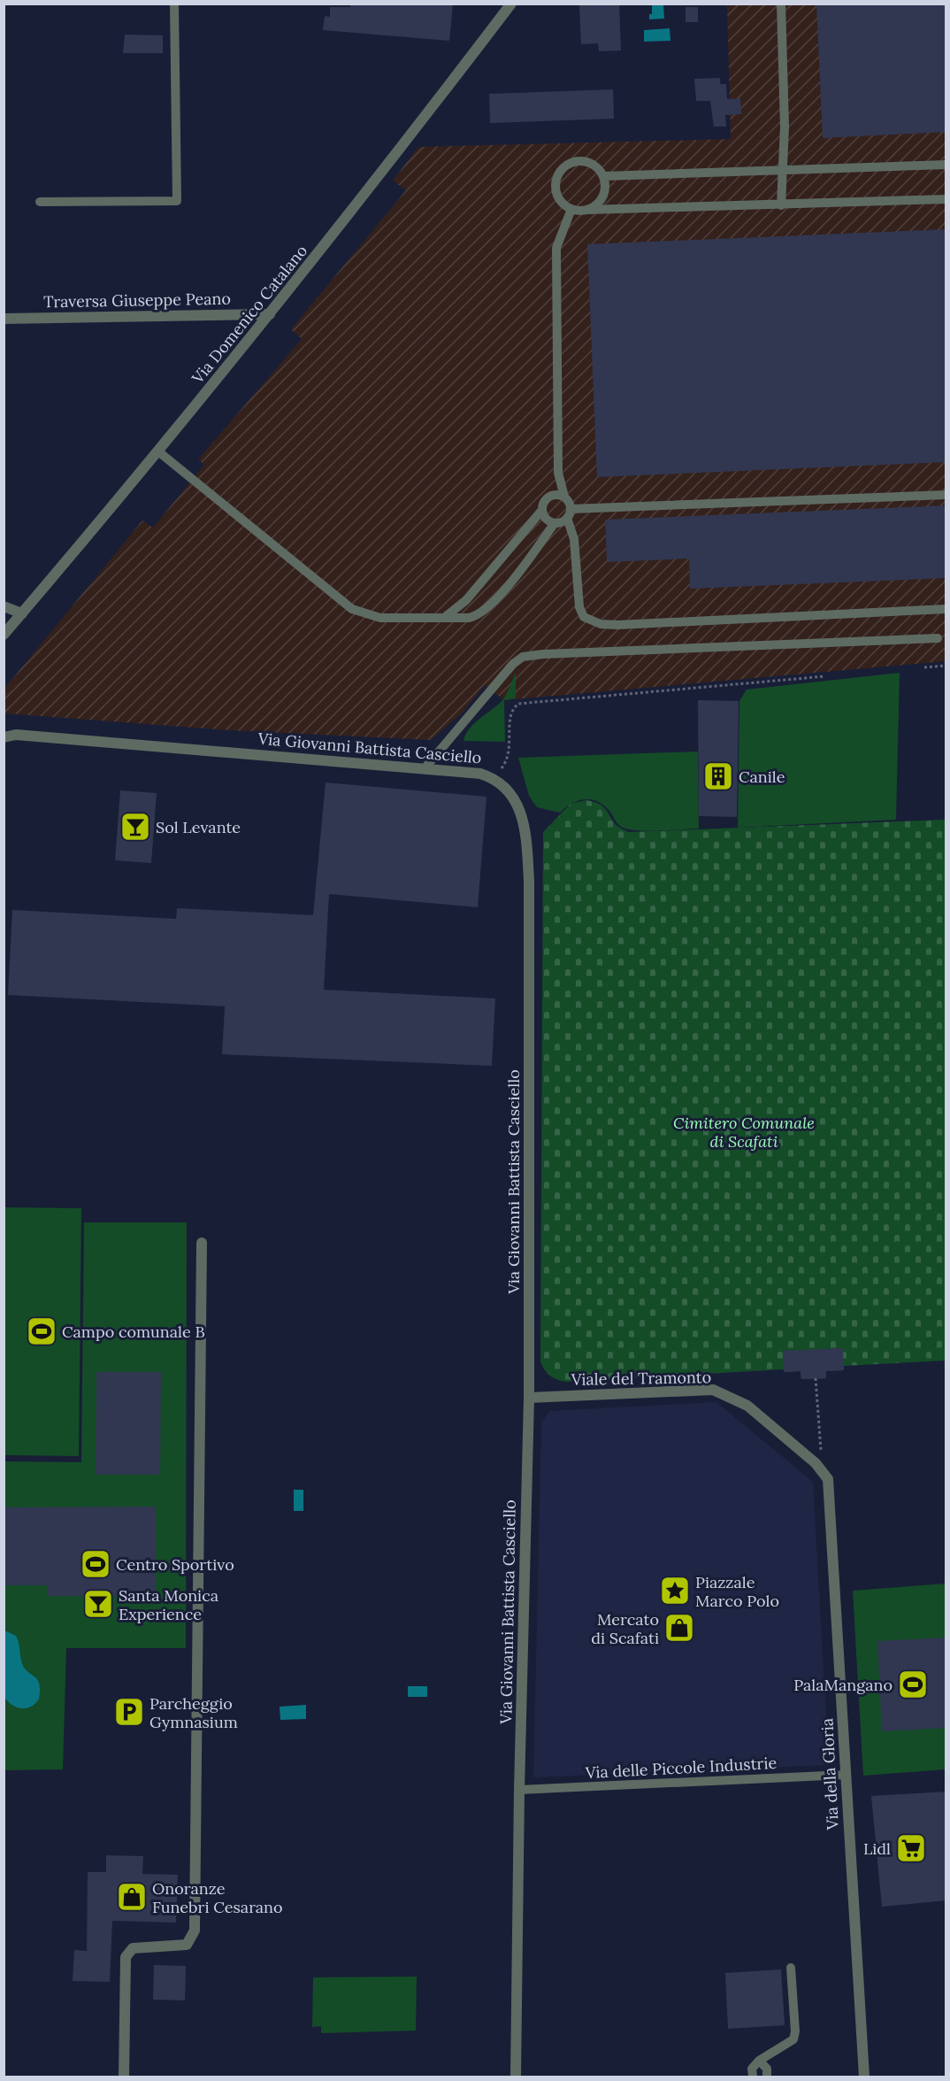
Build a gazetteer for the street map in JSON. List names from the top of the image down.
{
  "streets": {
    "street": [
      "Traversa Giuseppe Peano",
      "Via Domenico Catalano",
      "Via Giovanni Battista Casciello",
      "Viale del Tramonto",
      "Via della Gloria"
    ],
    "lane": ["Via delle Piccole Industrie"]
  },
  "crossings": [
    ["Traversa Giuseppe Peano", "Via Domenico Catalano"],
    ["Via Giovanni Battista Casciello", "Viale del Tramonto"],
    ["Via Giovanni Battista Casciello", "Via delle Piccole Industrie"],
    ["Viale del Tramonto", "Via della Gloria"],
    ["Via delle Piccole Industrie", "Via della Gloria"]
  ],
  "parks": ["Cimitero Comunale di Scafati"],
  "places": {
    "building": ["Canile"],
    "bar": ["Sol Levante", "Santa Monica Experience"],
    "sports": ["Campo comunale B", "Centro Sportivo", "PalaMangano"],
    "place": ["Piazzale Marco Polo"],
    "shop": ["Mercato di Scafati", "Onoranze Funebri Cesarano"],
    "parking": ["Parcheggio Gymnasium"],
    "supermarket": ["Lidl"]
  }
}
